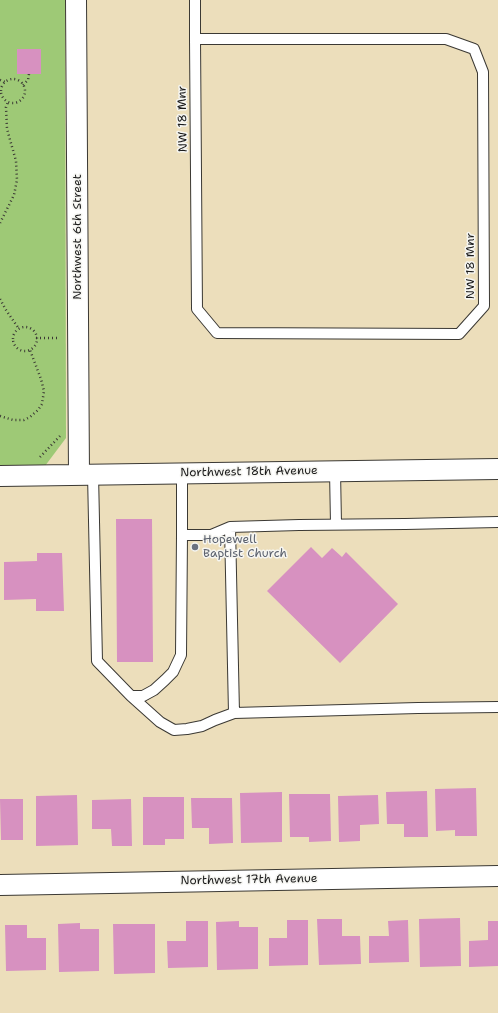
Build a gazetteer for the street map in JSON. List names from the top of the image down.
{
  "streets": {
    "street": ["Northwest 6th Street", "Northwest 18th Avenue", "Northwest 17th Avenue"],
    "lane": ["NW 18 Mnr"]
  },
  "crossings": [
    ["Northwest 6th Street", "Northwest 18th Avenue"]
  ],
  "places": ["Hopewell Baptist Church"]
}
